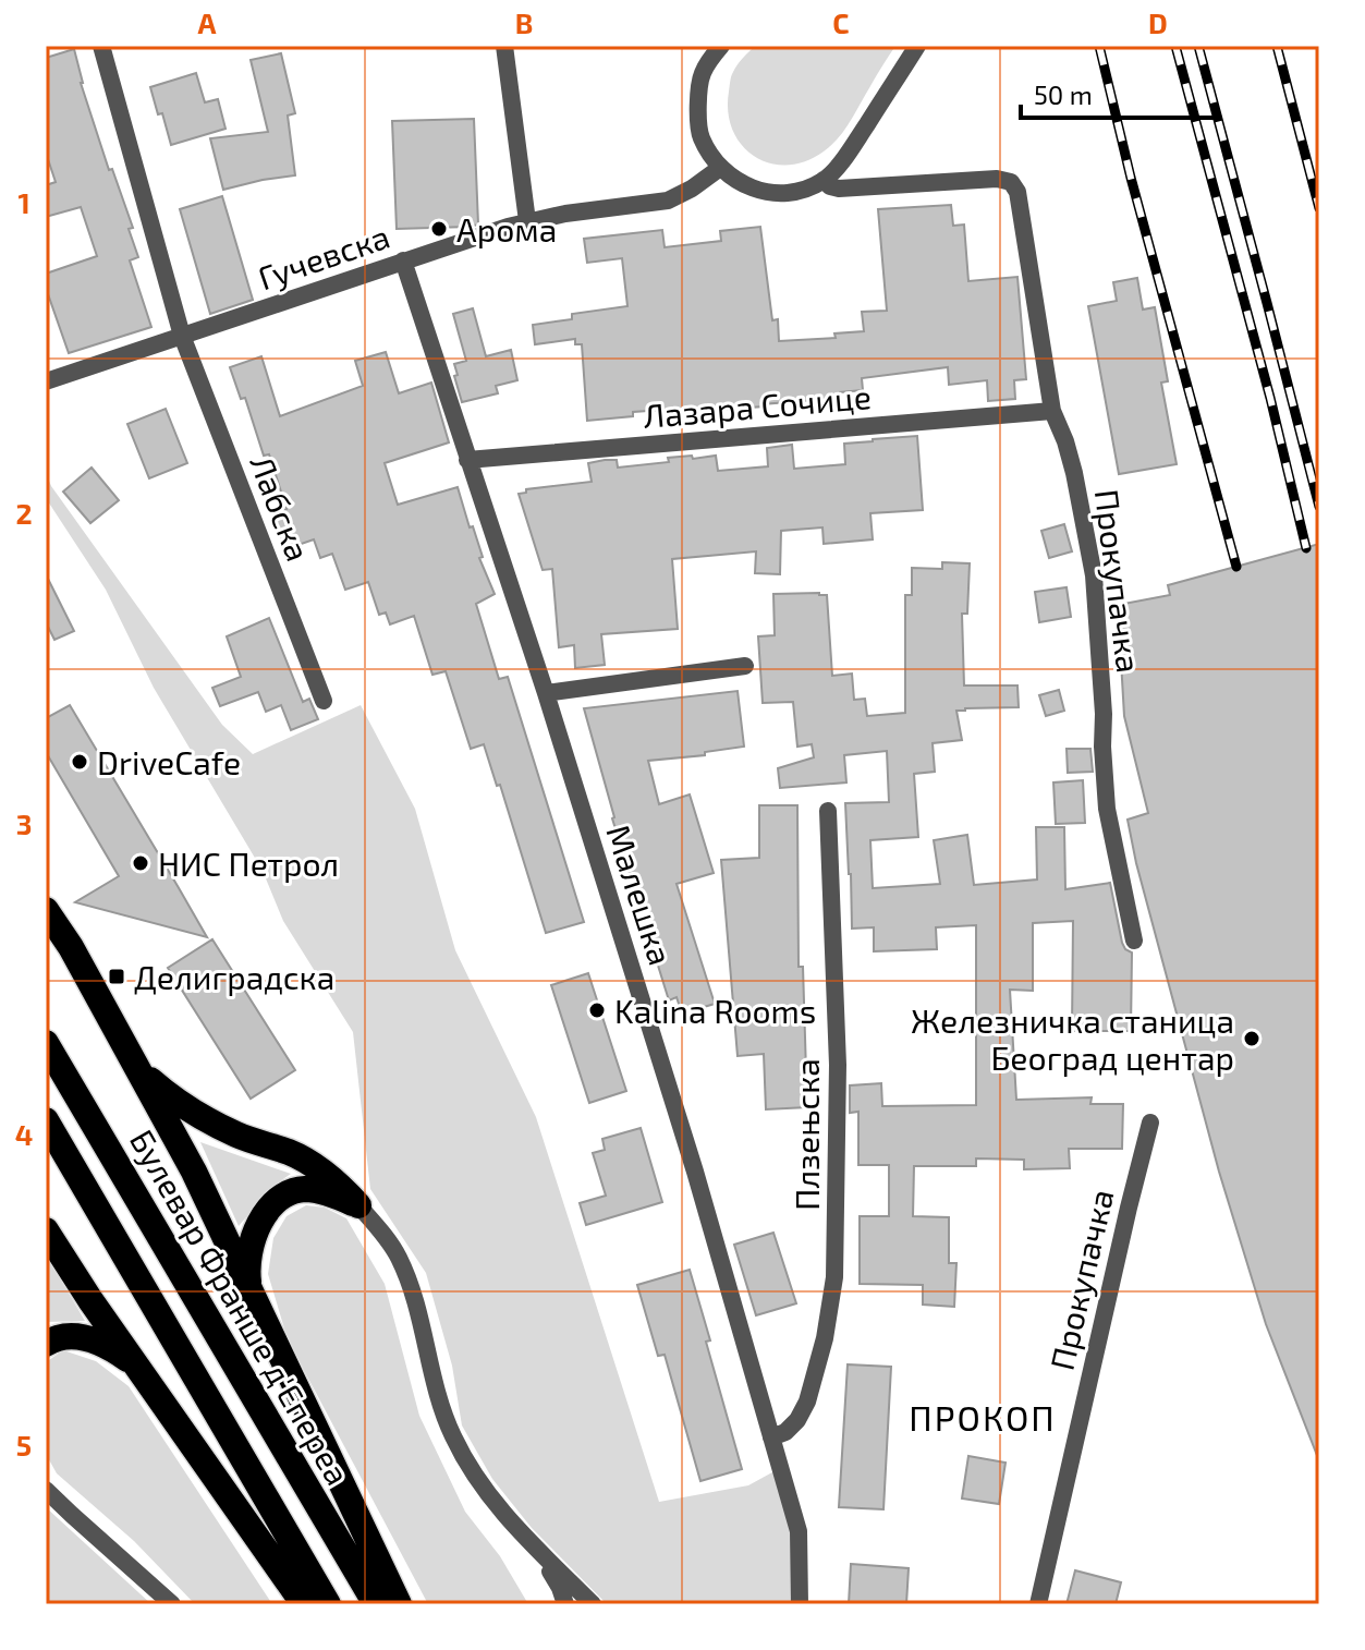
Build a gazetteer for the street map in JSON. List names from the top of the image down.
{
  "streets": {
    "highway": ["Булевар Франше д'Епереа"],
    "street": [
      "Гучевска",
      "Лазара Сочице",
      "Лабска",
      "Прокупачка",
      "Малешка",
      "Плзењска"
    ]
  },
  "crossings": [
    ["Гучевска", "Лабска"],
    ["Гучевска", "Малешка"],
    ["Лазара Сочице", "Прокупачка"],
    ["Лазара Сочице", "Малешка"],
    ["Малешка", "Плзењска"]
  ],
  "districts": ["ПРОКОП"],
  "places": {
    "other": [
      "Арома",
      "DriveCafe",
      "НИС Петрол",
      "Kalina Rooms",
      "Железничка станица Београд центар"
    ],
    "transit": ["Делиградска"]
  },
  "scale_bar": "50 m",
  "grid": {
    "columns": [
      "A",
      "B",
      "C",
      "D"
    ],
    "rows": [
      "1",
      "2",
      "3",
      "4",
      "5"
    ]
  }
}
